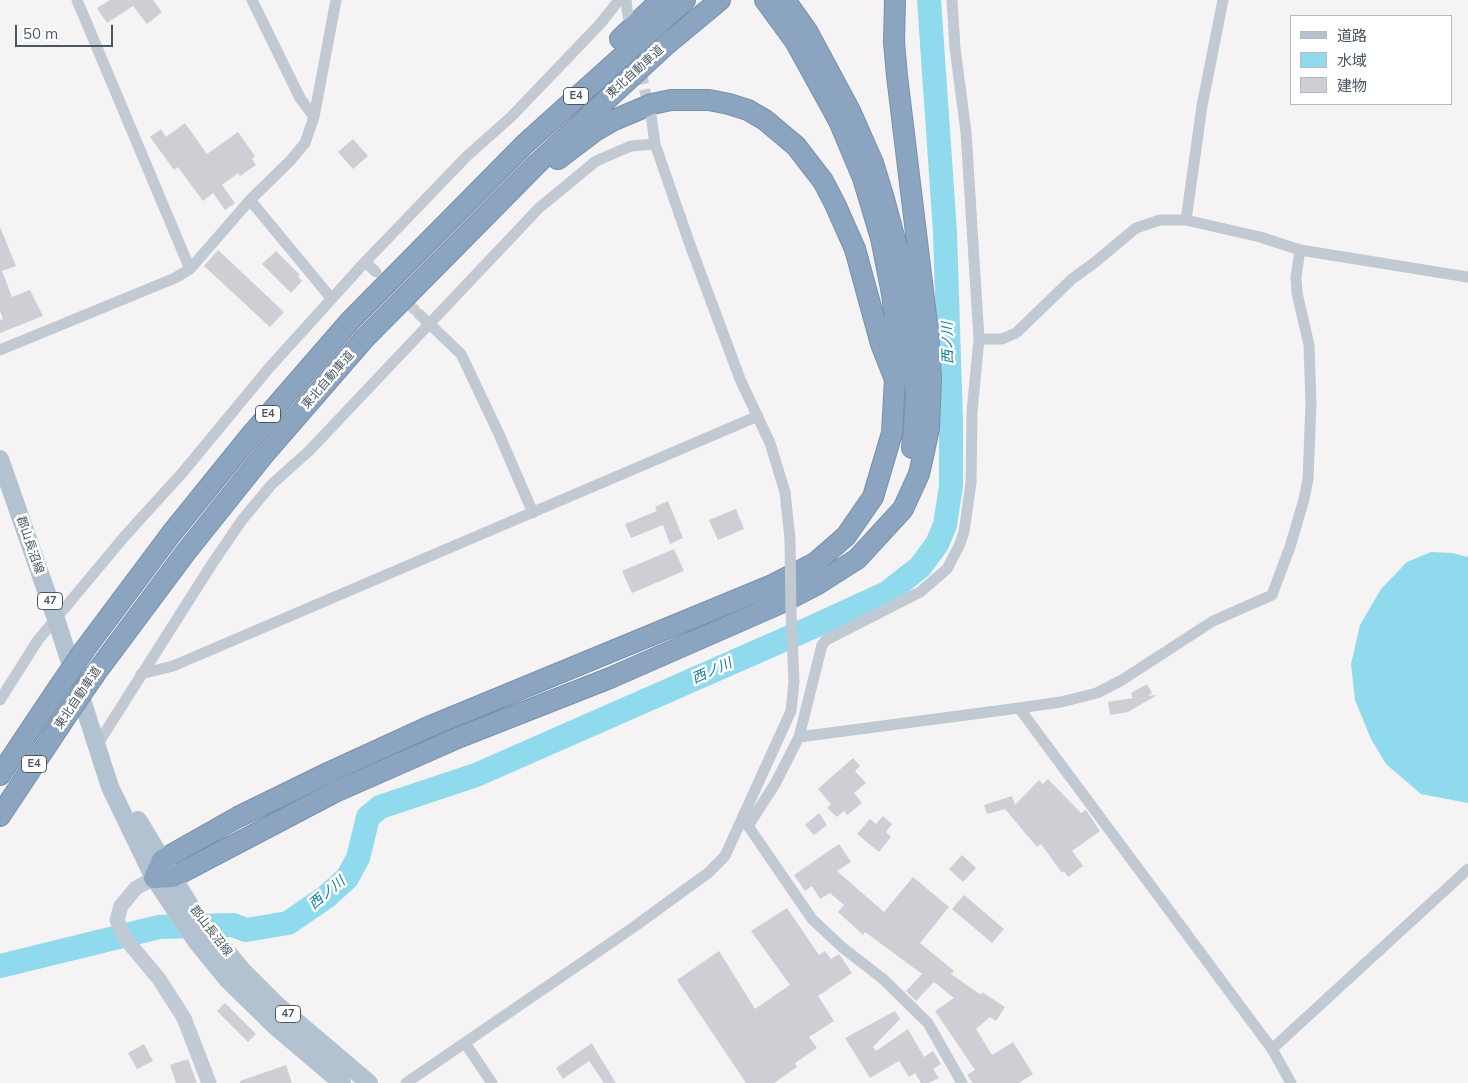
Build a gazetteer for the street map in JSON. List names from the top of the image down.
{
  "streets": {
    "highway": ["東北自動車道", "E4"],
    "main road": ["郡山長沼線", "47"]
  },
  "water": ["西ノ川"],
  "legend": ["道路", "水域", "建物"],
  "scale_bar": "50 m"
}
